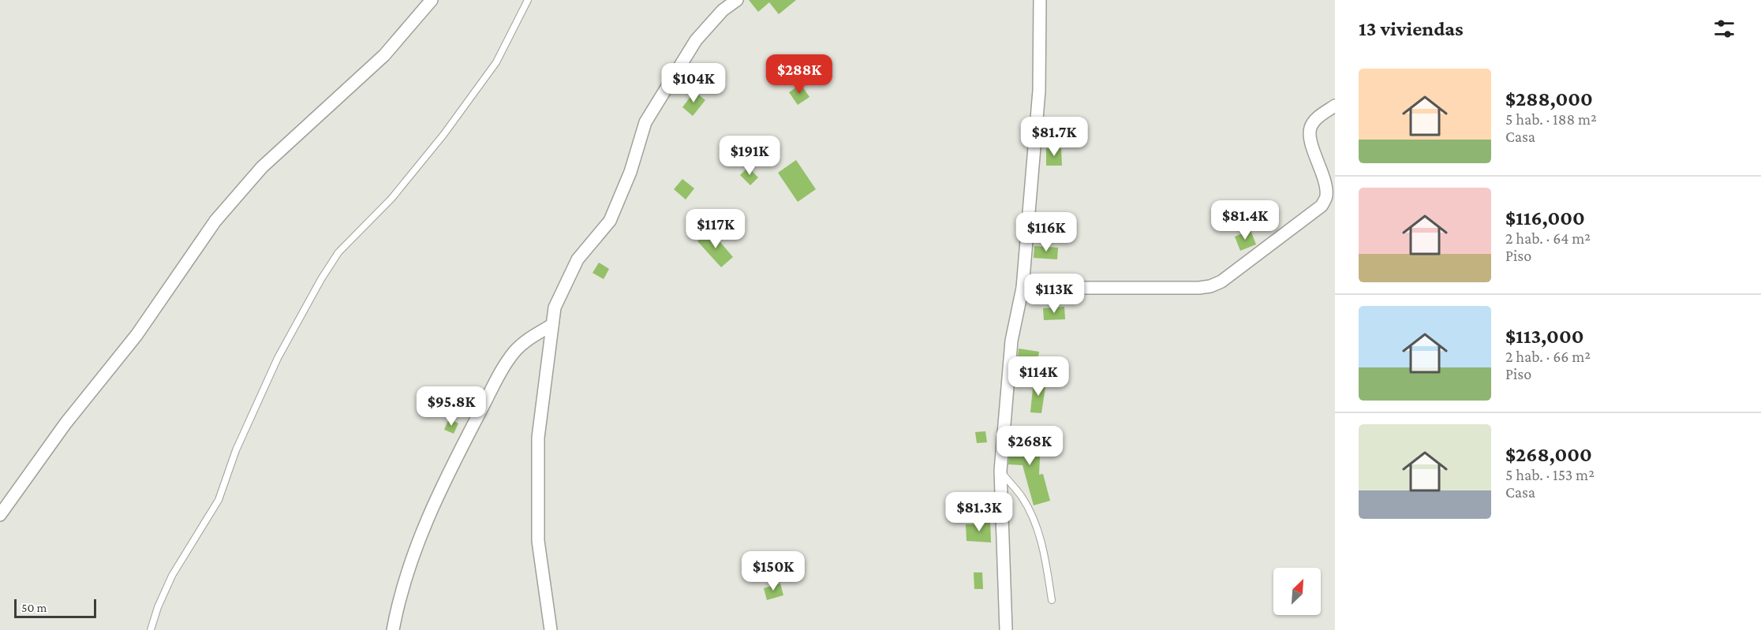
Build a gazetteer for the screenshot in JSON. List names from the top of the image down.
{
  "scale_bar": "50 m",
  "north": "top right",
  "page": {
    "heading": "13 viviendas",
    "price": [
      "$288K",
      "$104K",
      "$81.7K",
      "$191K",
      "$81.4K",
      "$117K",
      "$116K",
      "$113K",
      "$114K",
      "$95.8K",
      "$268K",
      "$81.3K",
      "$150K"
    ],
    "list": [
      {
        "name": "$288,000",
        "note": "5 hab. · 188 m² · Casa"
      },
      {
        "name": "$116,000",
        "note": "2 hab. · 64 m² · Piso"
      },
      {
        "name": "$113,000",
        "note": "2 hab. · 66 m² · Piso"
      },
      {
        "name": "$268,000",
        "note": "5 hab. · 153 m² · Casa"
      }
    ],
    "scale": "50 m"
  }
}
